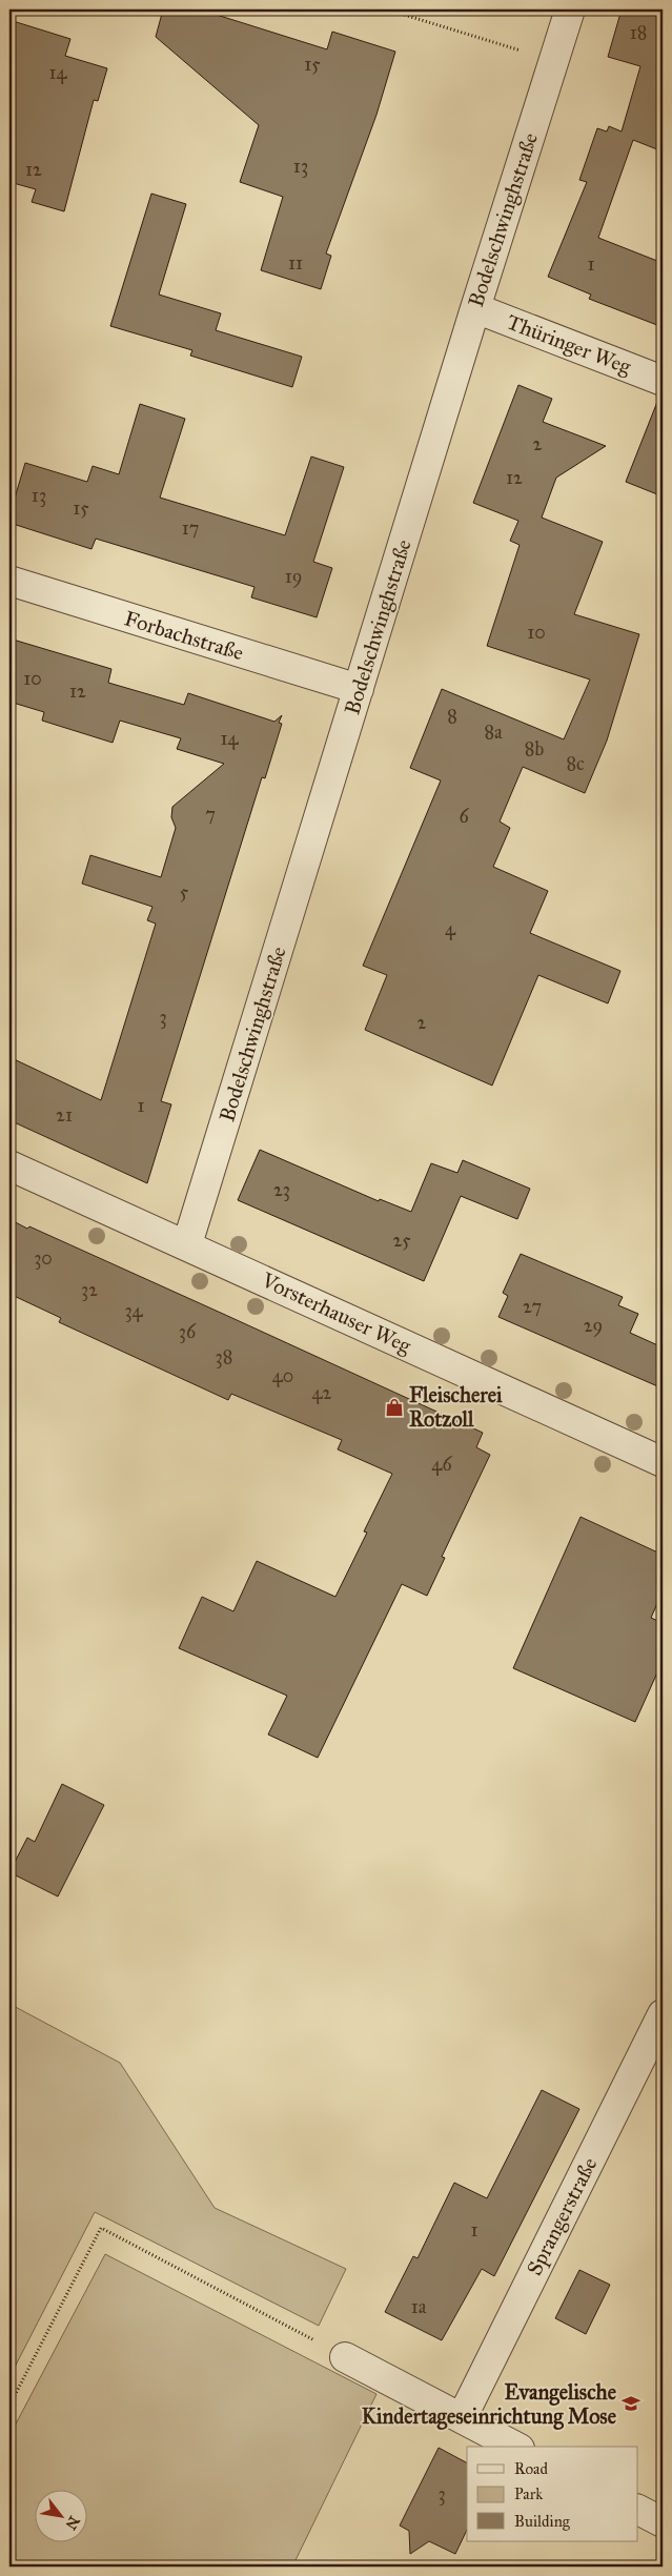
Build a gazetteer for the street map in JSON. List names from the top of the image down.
{
  "streets": {
    "street": [
      "Bodelschwinghstraße",
      "Thüringer Weg",
      "Forbachstraße",
      "Vorsterhauser Weg",
      "Sprangerstraße"
    ]
  },
  "crossings": [
    ["Bodelschwinghstraße", "Thüringer Weg"],
    ["Bodelschwinghstraße", "Forbachstraße"],
    ["Bodelschwinghstraße", "Vorsterhauser Weg"]
  ],
  "places": {
    "shop": ["Fleischerei Rotzoll"],
    "school or university": ["Evangelische Kindertageseinrichtung Mose"]
  },
  "house_numbers": [
    "18",
    "15",
    "14",
    "13",
    "12",
    "11",
    "1",
    "2",
    "12",
    "13",
    "15",
    "17",
    "19",
    "10",
    "10",
    "12",
    "8",
    "8a",
    "14",
    "8b",
    "8c",
    "7",
    "6",
    "5",
    "4",
    "3",
    "2",
    "1",
    "21",
    "23",
    "25",
    "30",
    "32",
    "27",
    "34",
    "29",
    "36",
    "38",
    "40",
    "42",
    "46",
    "1",
    "1a",
    "3"
  ],
  "legend": ["Road", "Park", "Building"],
  "north": "bottom right"
}
